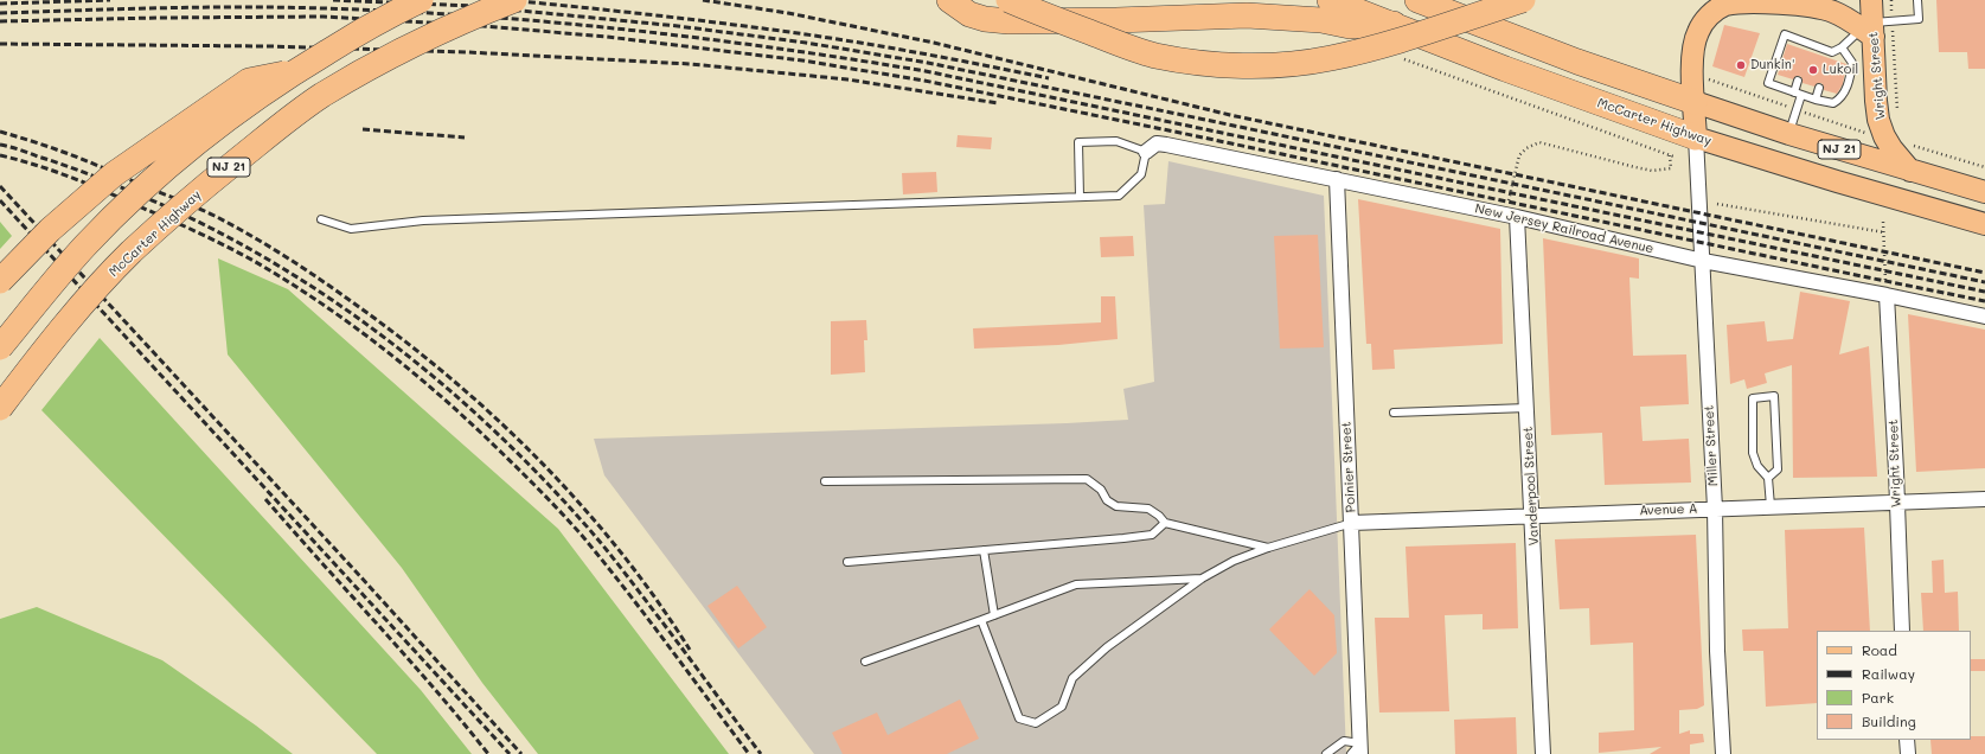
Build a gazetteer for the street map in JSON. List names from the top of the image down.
{
  "streets": {
    "highway": ["McCarter Highway", "NJ 21"],
    "main road": ["Wright Street"],
    "street": [
      "New Jersey Railroad Avenue",
      "Miller Street",
      "Poinier Street",
      "Vanderpool Street",
      "Avenue A"
    ]
  },
  "crossings": [
    ["Wright Street", "NJ 21"],
    ["Wright Street", "New Jersey Railroad Avenue"],
    ["Wright Street", "Avenue A"],
    ["McCarter Highway", "Miller Street"],
    ["New Jersey Railroad Avenue", "Miller Street"],
    ["New Jersey Railroad Avenue", "Poinier Street"],
    ["New Jersey Railroad Avenue", "Vanderpool Street"],
    ["Miller Street", "Avenue A"],
    ["Poinier Street", "Avenue A"],
    ["Vanderpool Street", "Avenue A"]
  ],
  "places": ["Dunkin'", "Lukoil"],
  "legend": [
    "Road",
    "Railway",
    "Park",
    "Building"
  ]
}
